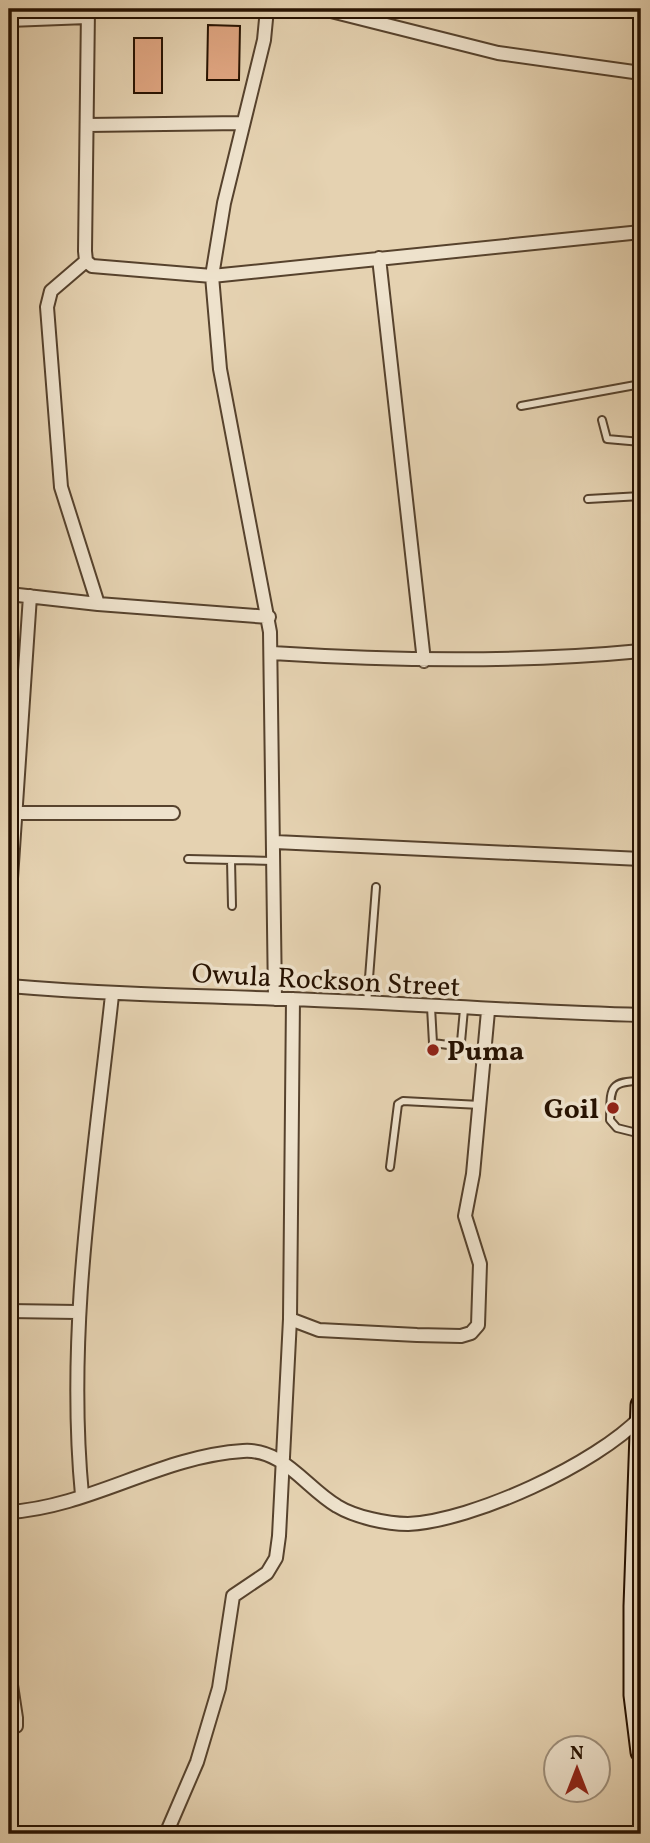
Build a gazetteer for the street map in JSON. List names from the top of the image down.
{
  "streets": {
    "street": ["Owula Rockson Street"]
  },
  "places": ["Puma", "Goil"],
  "north": "top"
}
